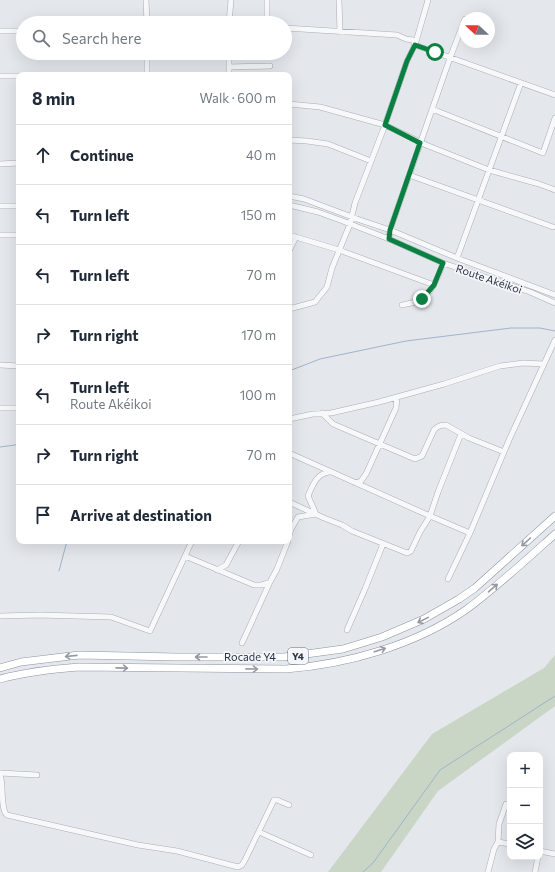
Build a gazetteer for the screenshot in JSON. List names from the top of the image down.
{
  "streets": {
    "highway": ["Y4", "Rocade Y4"],
    "street": ["Route Akéikoi"]
  },
  "north": "left",
  "page": {
    "search": "Search here",
    "heading": ["8 min", "Walk · 600 m"],
    "list": [
      ["Continue", "40 m"],
      ["Turn left", "150 m"],
      ["Turn left", "70 m"],
      ["Turn right", "170 m"],
      ["Turn left", "Route Akéikoi", "100 m"],
      ["Turn right", "70 m"],
      "Arrive at destination"
    ],
    "map_buttons": ["+", "−"]
  }
}
